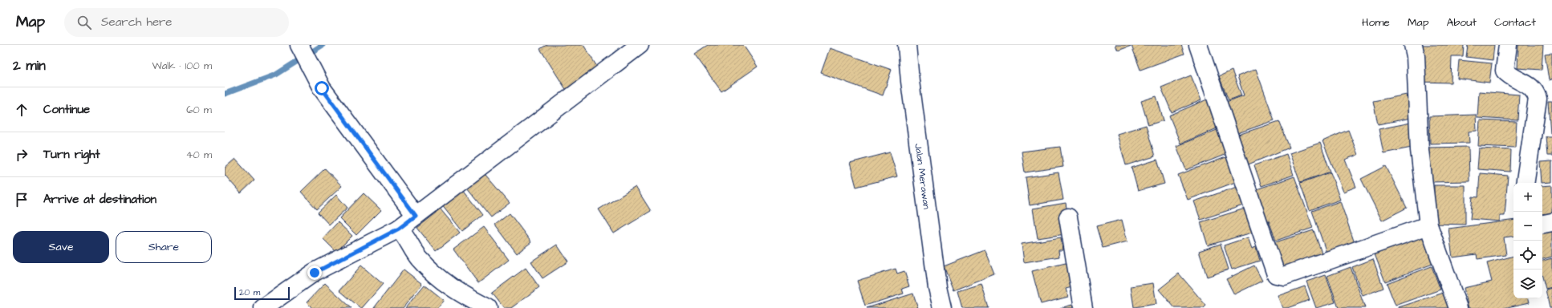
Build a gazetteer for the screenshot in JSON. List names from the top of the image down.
{
  "streets": {
    "street": ["Jalan Merawan"]
  },
  "scale_bar": "20 m",
  "page": {
    "header": "Map",
    "search": "Search here",
    "nav": [
      "Home",
      "Map",
      "About",
      "Contact"
    ],
    "heading": ["2 min", "Walk · 100 m"],
    "list": [
      ["Continue", "60 m"],
      ["Turn right", "40 m"],
      "Arrive at destination"
    ],
    "map_buttons": ["+", "−"],
    "buttons": ["Save", "Share"],
    "scale": "20 m"
  }
}
